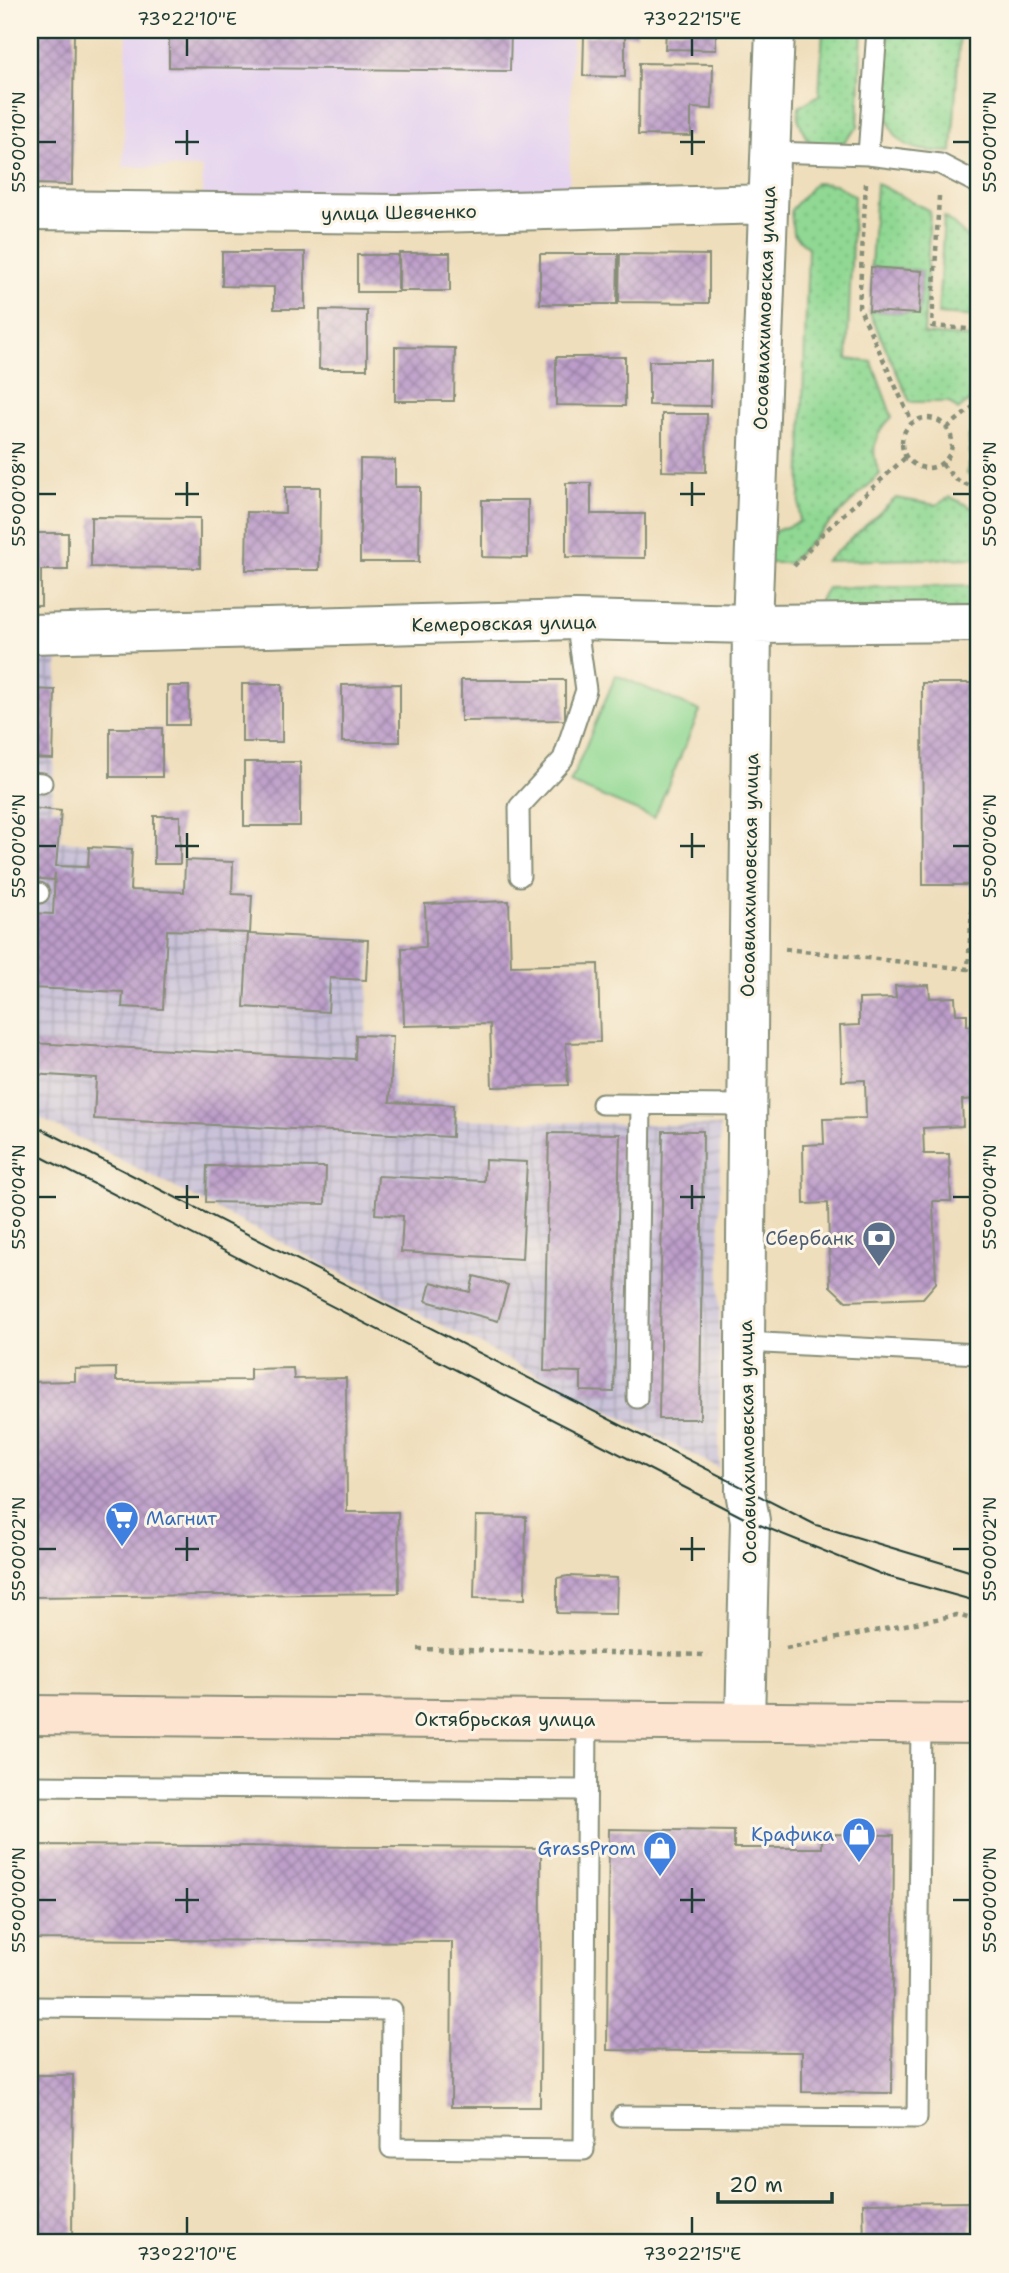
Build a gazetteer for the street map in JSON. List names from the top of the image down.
{
  "streets": {
    "street": [
      "улица Шевченко",
      "Осоавиахимовская улица",
      "Кемеровская улица",
      "Октябрьская улица"
    ]
  },
  "crossings": [
    ["улица Шевченко", "Осоавиахимовская улица"],
    ["Осоавиахимовская улица", "Кемеровская улица"],
    ["Осоавиахимовская улица", "Октябрьская улица"]
  ],
  "places": {
    "bank": ["Сбербанк"],
    "supermarket": ["Магнит"],
    "shop": ["Крафика", "GrassProm"]
  },
  "scale_bar": "20 m",
  "coordinates": [
    "73°22'10\"E",
    "73°22'15\"E",
    "55°00'10\"N",
    "55°00'08\"N",
    "55°00'06\"N",
    "55°00'04\"N",
    "55°00'02\"N",
    "55°00'00\"N"
  ]
}
